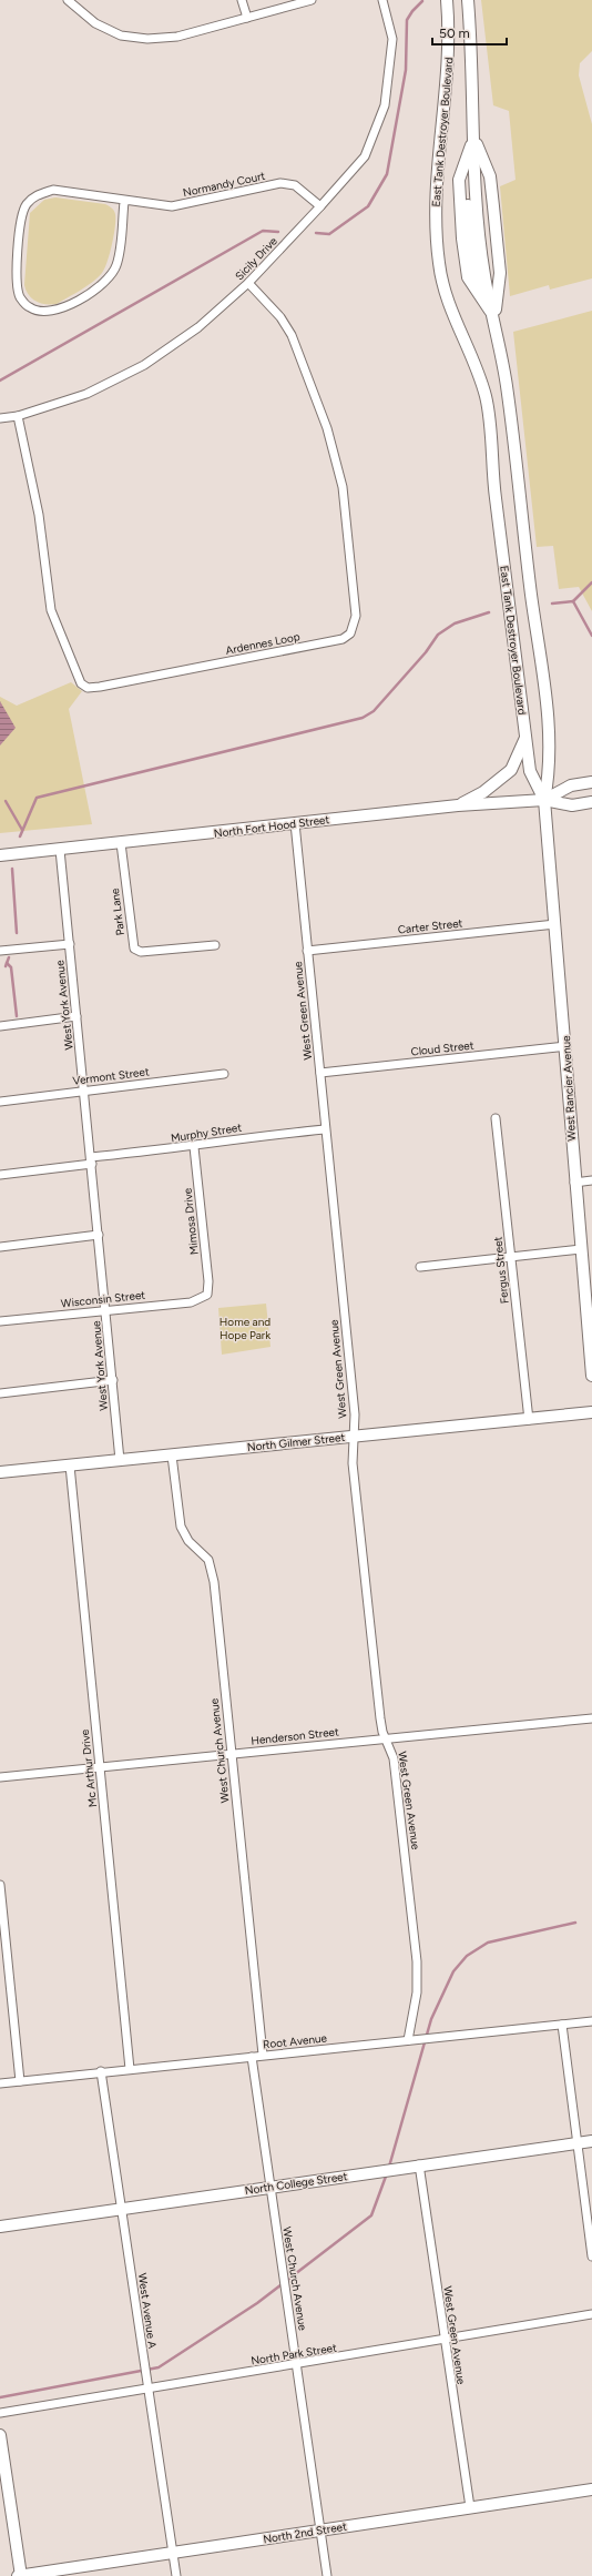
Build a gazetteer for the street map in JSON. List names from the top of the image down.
{
  "streets": {
    "street": [
      "East Tank Destroyer Boulevard",
      "Normandy Court",
      "Sicily Drive",
      "Ardennes Loop",
      "North Fort Hood Street",
      "Park Lane",
      "Carter Street",
      "West York Avenue",
      "West Green Avenue",
      "Cloud Street",
      "Vermont Street",
      "West Rancier Avenue",
      "Murphy Street",
      "Mimosa Drive",
      "Fergus Street",
      "Wisconsin Street",
      "North Gilmer Street",
      "Henderson Street",
      "West Church Avenue",
      "Mc Arthur Drive",
      "Root Avenue",
      "North College Street",
      "West Avenue A",
      "North Park Street",
      "North 2nd Street"
    ]
  },
  "crossings": [
    ["East Tank Destroyer Boulevard", "North Fort Hood Street"],
    ["East Tank Destroyer Boulevard", "West Rancier Avenue"],
    ["Normandy Court", "Sicily Drive"],
    ["Sicily Drive", "Ardennes Loop"],
    ["North Fort Hood Street", "Park Lane"],
    ["North Fort Hood Street", "West York Avenue"],
    ["North Fort Hood Street", "West Green Avenue"],
    ["North Fort Hood Street", "West Rancier Avenue"],
    ["Carter Street", "West Green Avenue"],
    ["Carter Street", "West Rancier Avenue"],
    ["West York Avenue", "Vermont Street"],
    ["West York Avenue", "Murphy Street"],
    ["West York Avenue", "Wisconsin Street"],
    ["West York Avenue", "North Gilmer Street"],
    ["West Green Avenue", "Cloud Street"],
    ["West Green Avenue", "Murphy Street"],
    ["West Green Avenue", "North Gilmer Street"],
    ["West Green Avenue", "Henderson Street"],
    ["West Green Avenue", "Root Avenue"],
    ["West Green Avenue", "North College Street"],
    ["West Green Avenue", "North Park Street"],
    ["West Green Avenue", "North 2nd Street"],
    ["Cloud Street", "West Rancier Avenue"],
    ["Murphy Street", "Mimosa Drive"],
    ["Mimosa Drive", "Wisconsin Street"],
    ["Fergus Street", "North Gilmer Street"],
    ["North Gilmer Street", "West Church Avenue"],
    ["North Gilmer Street", "Mc Arthur Drive"],
    ["Henderson Street", "West Church Avenue"],
    ["Henderson Street", "Mc Arthur Drive"],
    ["West Church Avenue", "Root Avenue"],
    ["West Church Avenue", "North College Street"],
    ["West Church Avenue", "North Park Street"],
    ["West Church Avenue", "North 2nd Street"],
    ["Mc Arthur Drive", "Root Avenue"],
    ["Root Avenue", "West Avenue A"],
    ["North College Street", "West Avenue A"],
    ["West Avenue A", "North Park Street"],
    ["West Avenue A", "North 2nd Street"]
  ],
  "parks": ["Home and Hope Park"],
  "scale_bar": "50 m"
}
